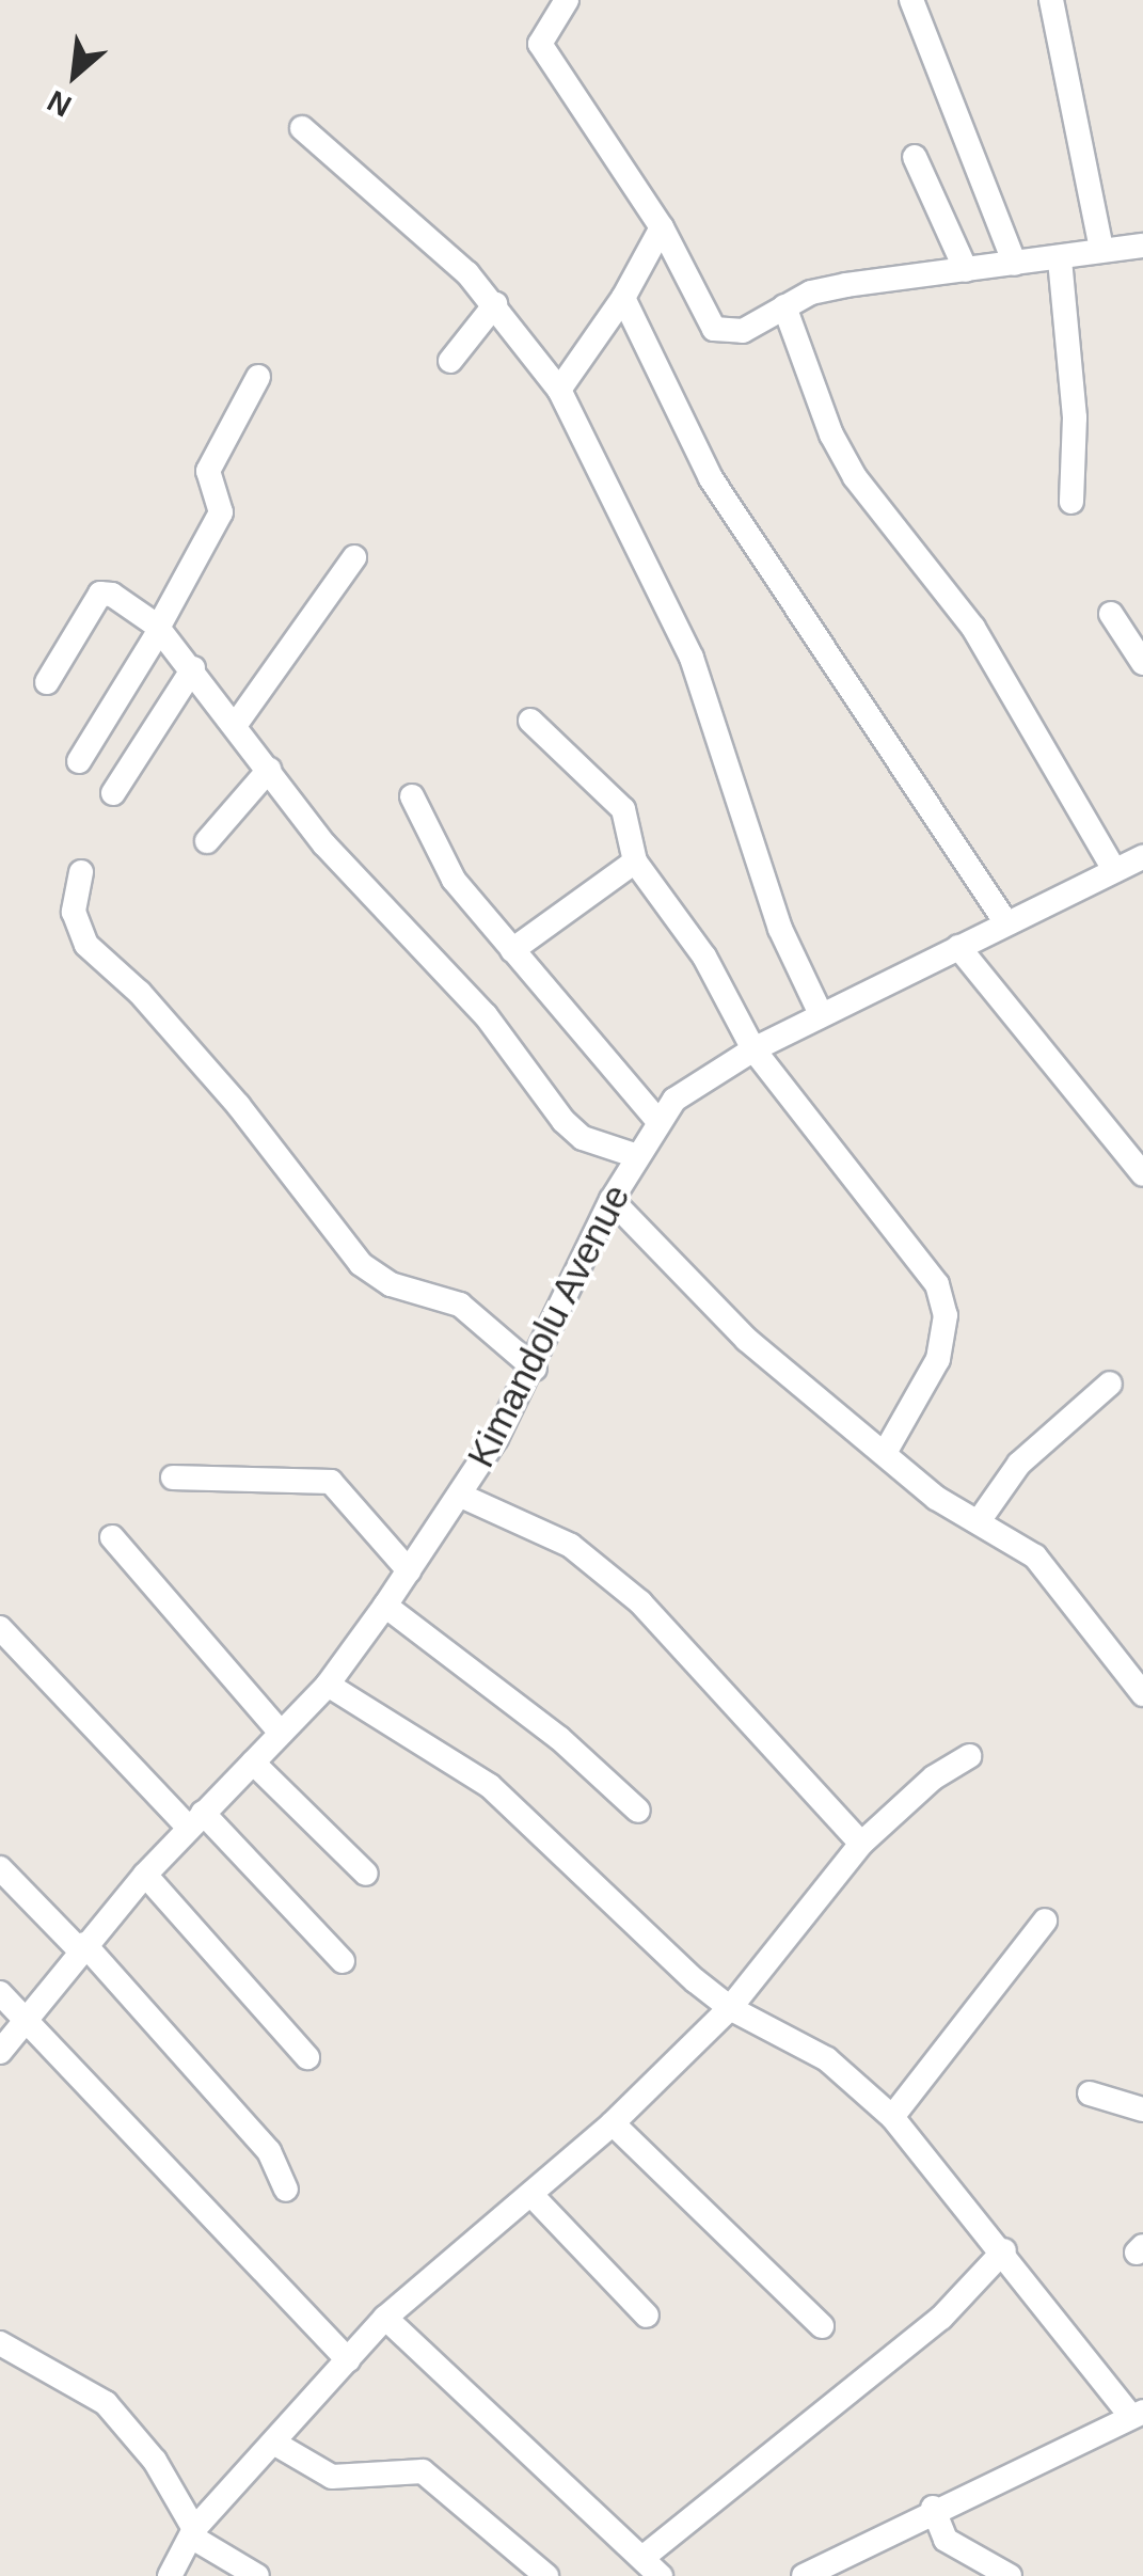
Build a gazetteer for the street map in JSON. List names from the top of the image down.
{
  "streets": {
    "street": ["Kimandolu Avenue"]
  },
  "north": "bottom left"
}
